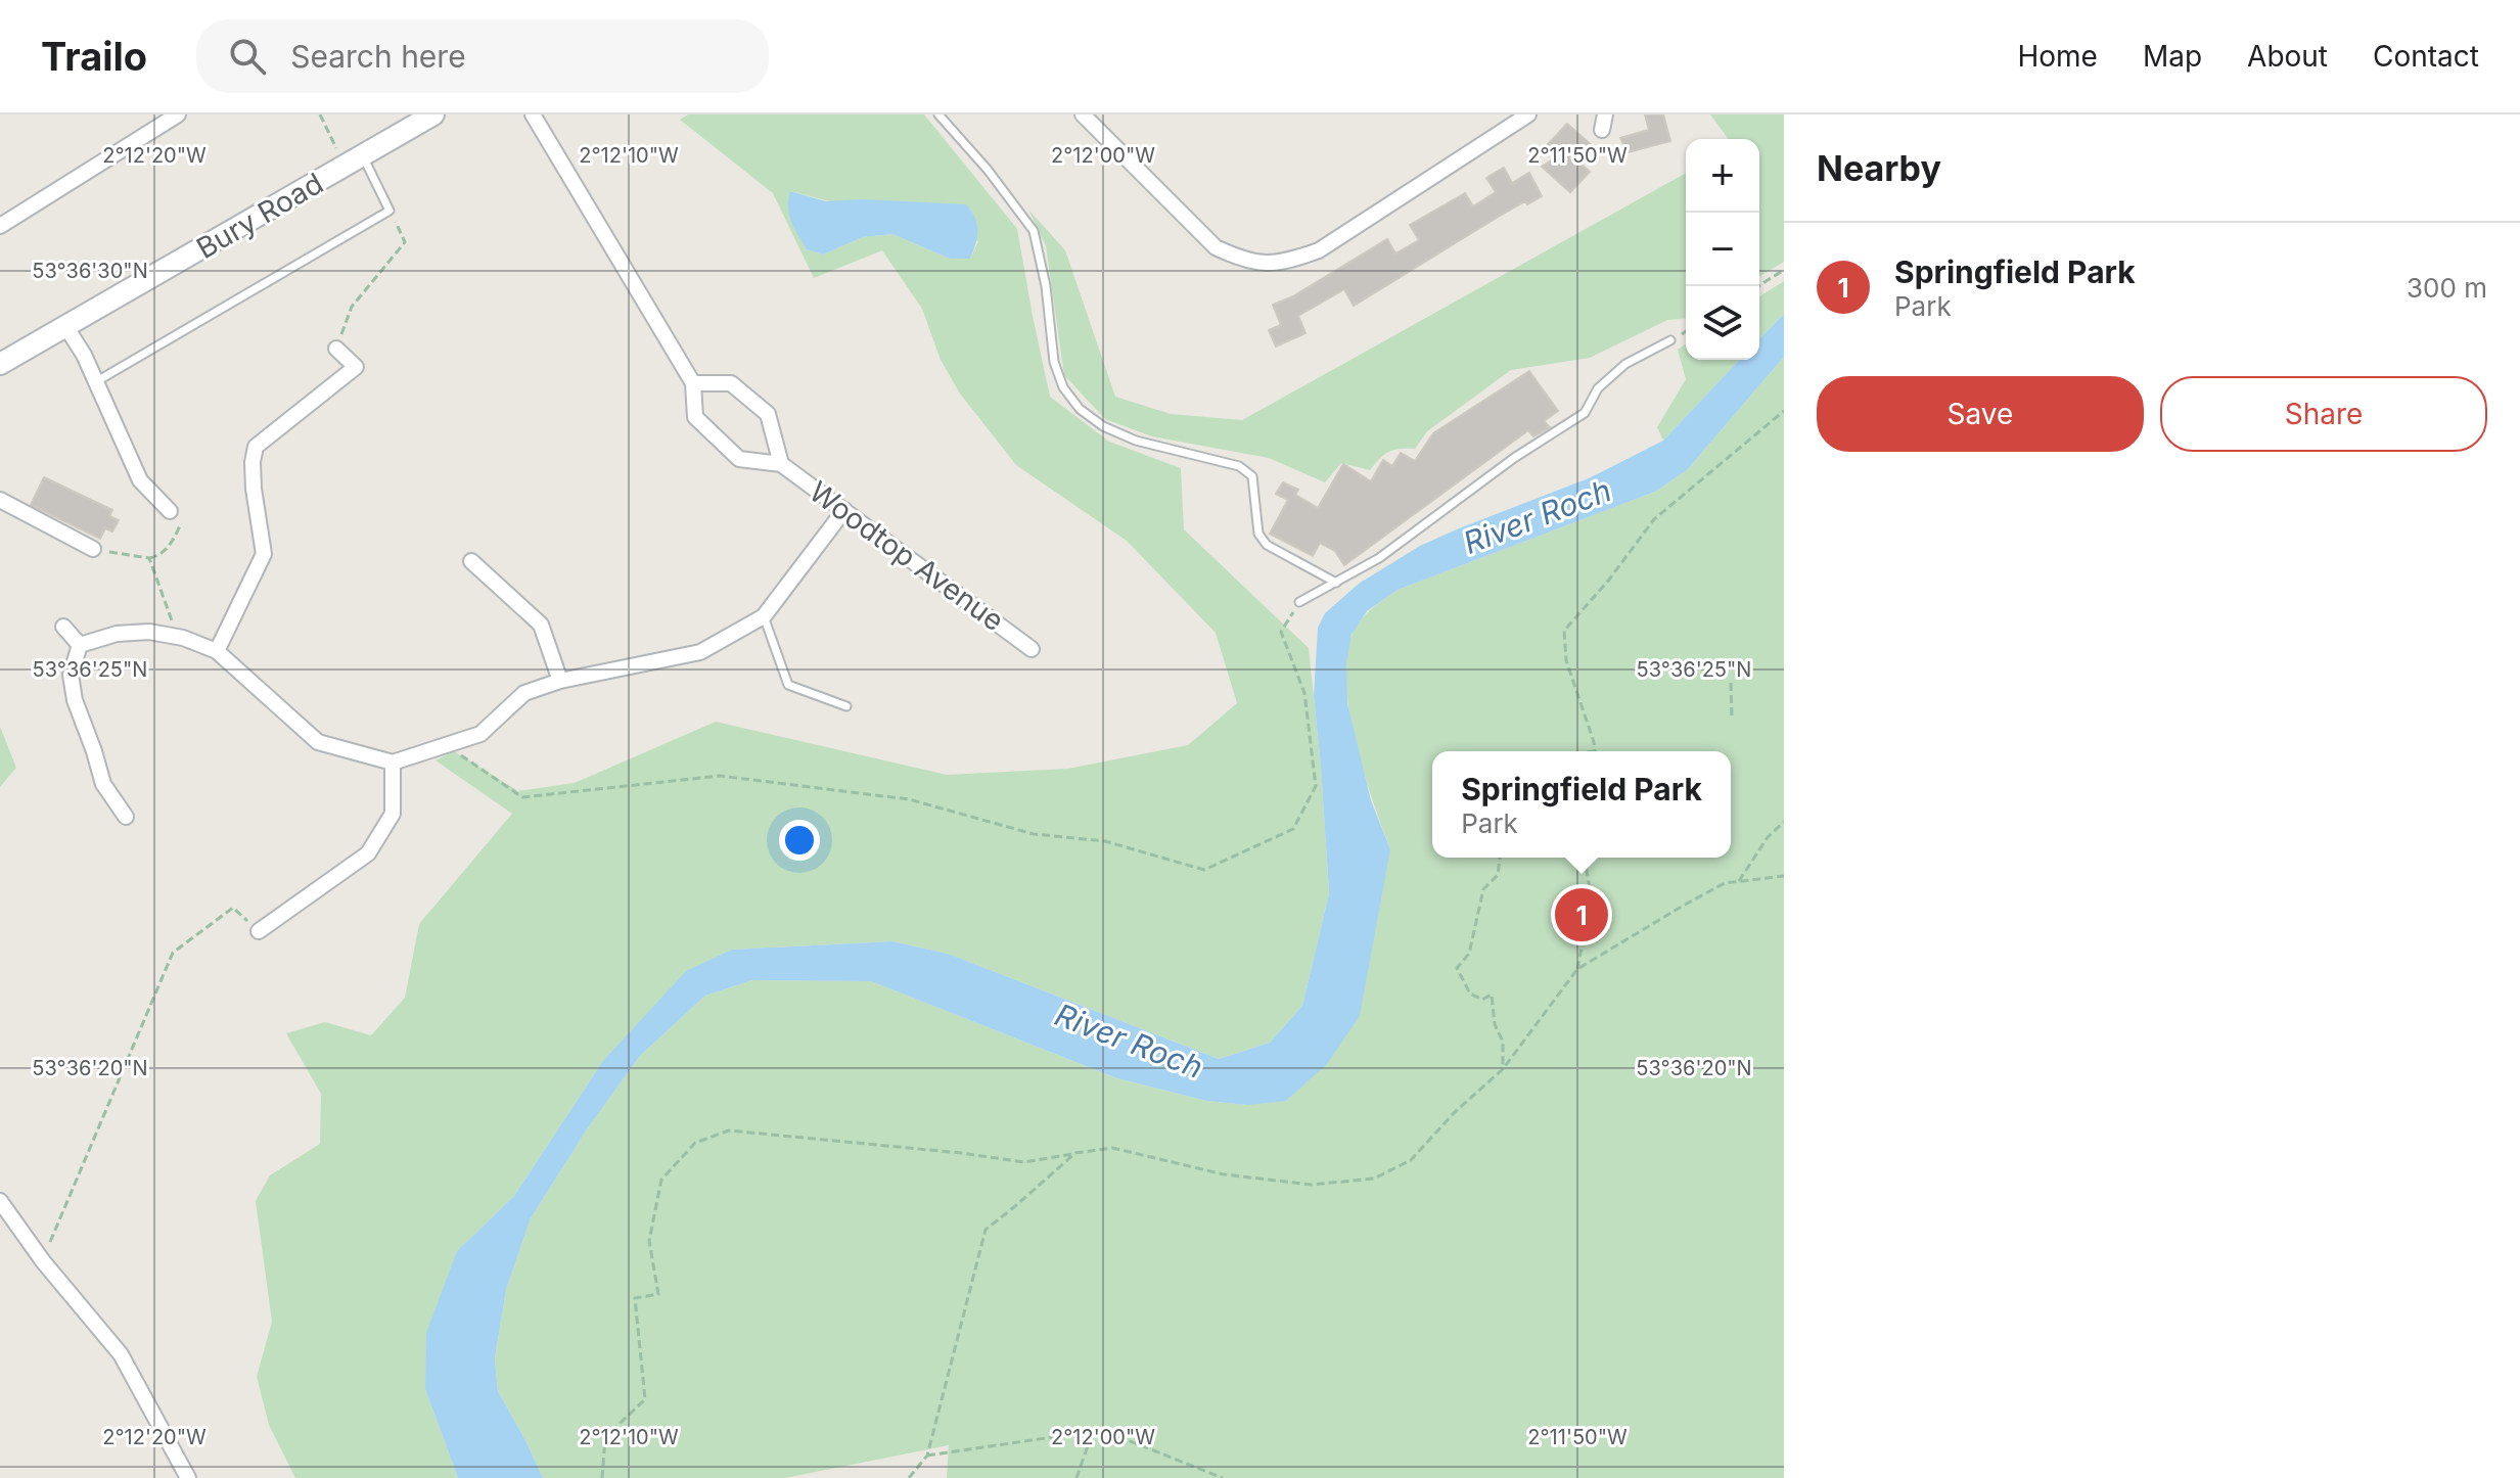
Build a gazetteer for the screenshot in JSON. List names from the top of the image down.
{
  "streets": {
    "main road": ["Bury Road"],
    "street": ["Woodtop Avenue"]
  },
  "water": ["River Roch"],
  "page": {
    "header": "Trailo",
    "search": "Search here",
    "nav": [
      "Home",
      "Map",
      "About",
      "Contact"
    ],
    "heading": "Nearby",
    "map_buttons": ["+", "−"],
    "list": [
      {
        "mark": "1",
        "name": "Springfield Park",
        "note": "Park",
        "value": "300 m"
      }
    ],
    "buttons": ["Save", "Share"],
    "popup": ["Springfield Park", "Park"],
    "pins": "1"
  },
  "coordinates": [
    "2°12'20\"W",
    "2°12'10\"W",
    "2°12'00\"W",
    "2°11'50\"W",
    "53°36'30\"N",
    "53°36'25\"N",
    "53°36'20\"N"
  ]
}
